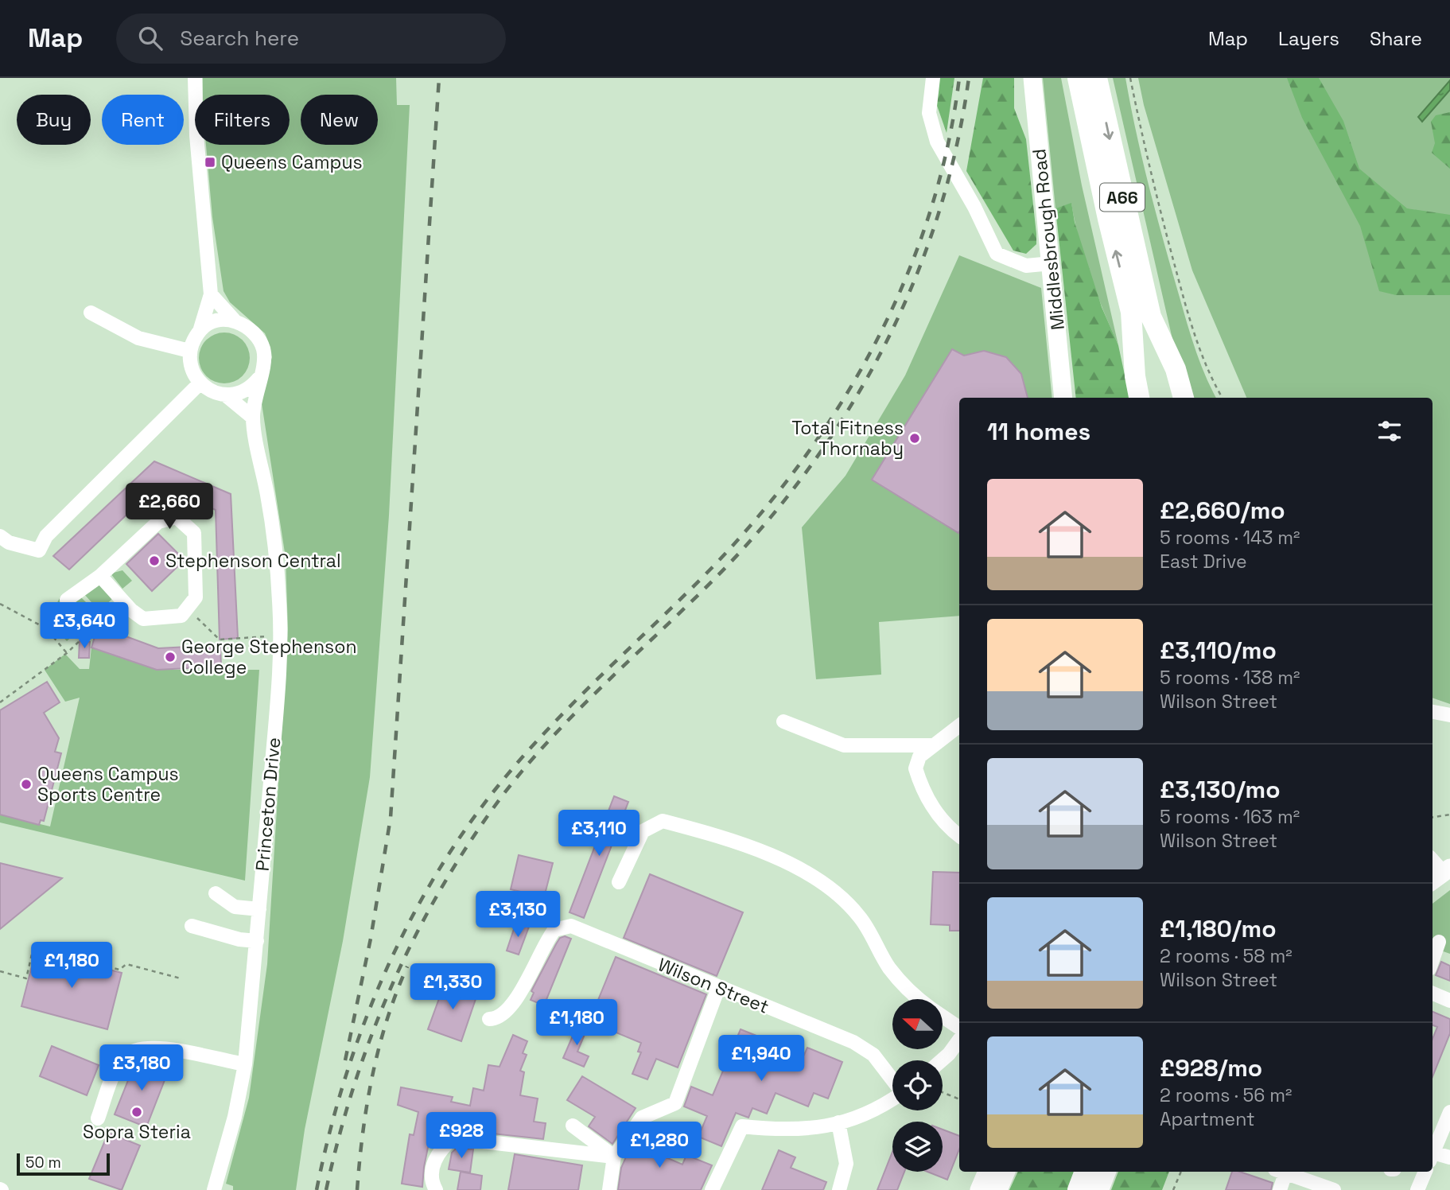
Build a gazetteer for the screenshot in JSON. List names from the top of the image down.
{
  "streets": {
    "highway": ["A66"],
    "main road": ["Middlesbrough Road"],
    "street": ["Princeton Drive", "Wilson Street"]
  },
  "places": {
    "transit": ["Queens Campus"],
    "other": [
      "Total Fitness Thornaby",
      "Stephenson Central",
      "George Stephenson College",
      "Queens Campus Sports Centre",
      "Sopra Steria"
    ]
  },
  "scale_bar": "50 m",
  "north": "left",
  "page": {
    "header": "Map",
    "search": "Search here",
    "nav": ["Map", "Layers", "Share"],
    "chip": [
      "Buy",
      "Rent",
      "Filters",
      "New"
    ],
    "heading": "11 homes",
    "list": [
      {
        "name": "£2,660/mo",
        "note": "5 rooms · 143 m² · East Drive"
      },
      {
        "name": "£3,110/mo",
        "note": "5 rooms · 138 m² · Wilson Street"
      },
      {
        "name": "£3,130/mo",
        "note": "5 rooms · 163 m² · Wilson Street"
      },
      {
        "name": "£1,180/mo",
        "note": "2 rooms · 58 m² · Wilson Street"
      },
      {
        "name": "£928/mo",
        "note": "2 rooms · 56 m² · Apartment"
      }
    ],
    "price": [
      "£2,660",
      "£3,640",
      "£3,110",
      "£3,130",
      "£1,180",
      "£1,330",
      "£1,180",
      "£1,940",
      "£3,180",
      "£928",
      "£1,280"
    ],
    "scale": "50 m"
  }
}
